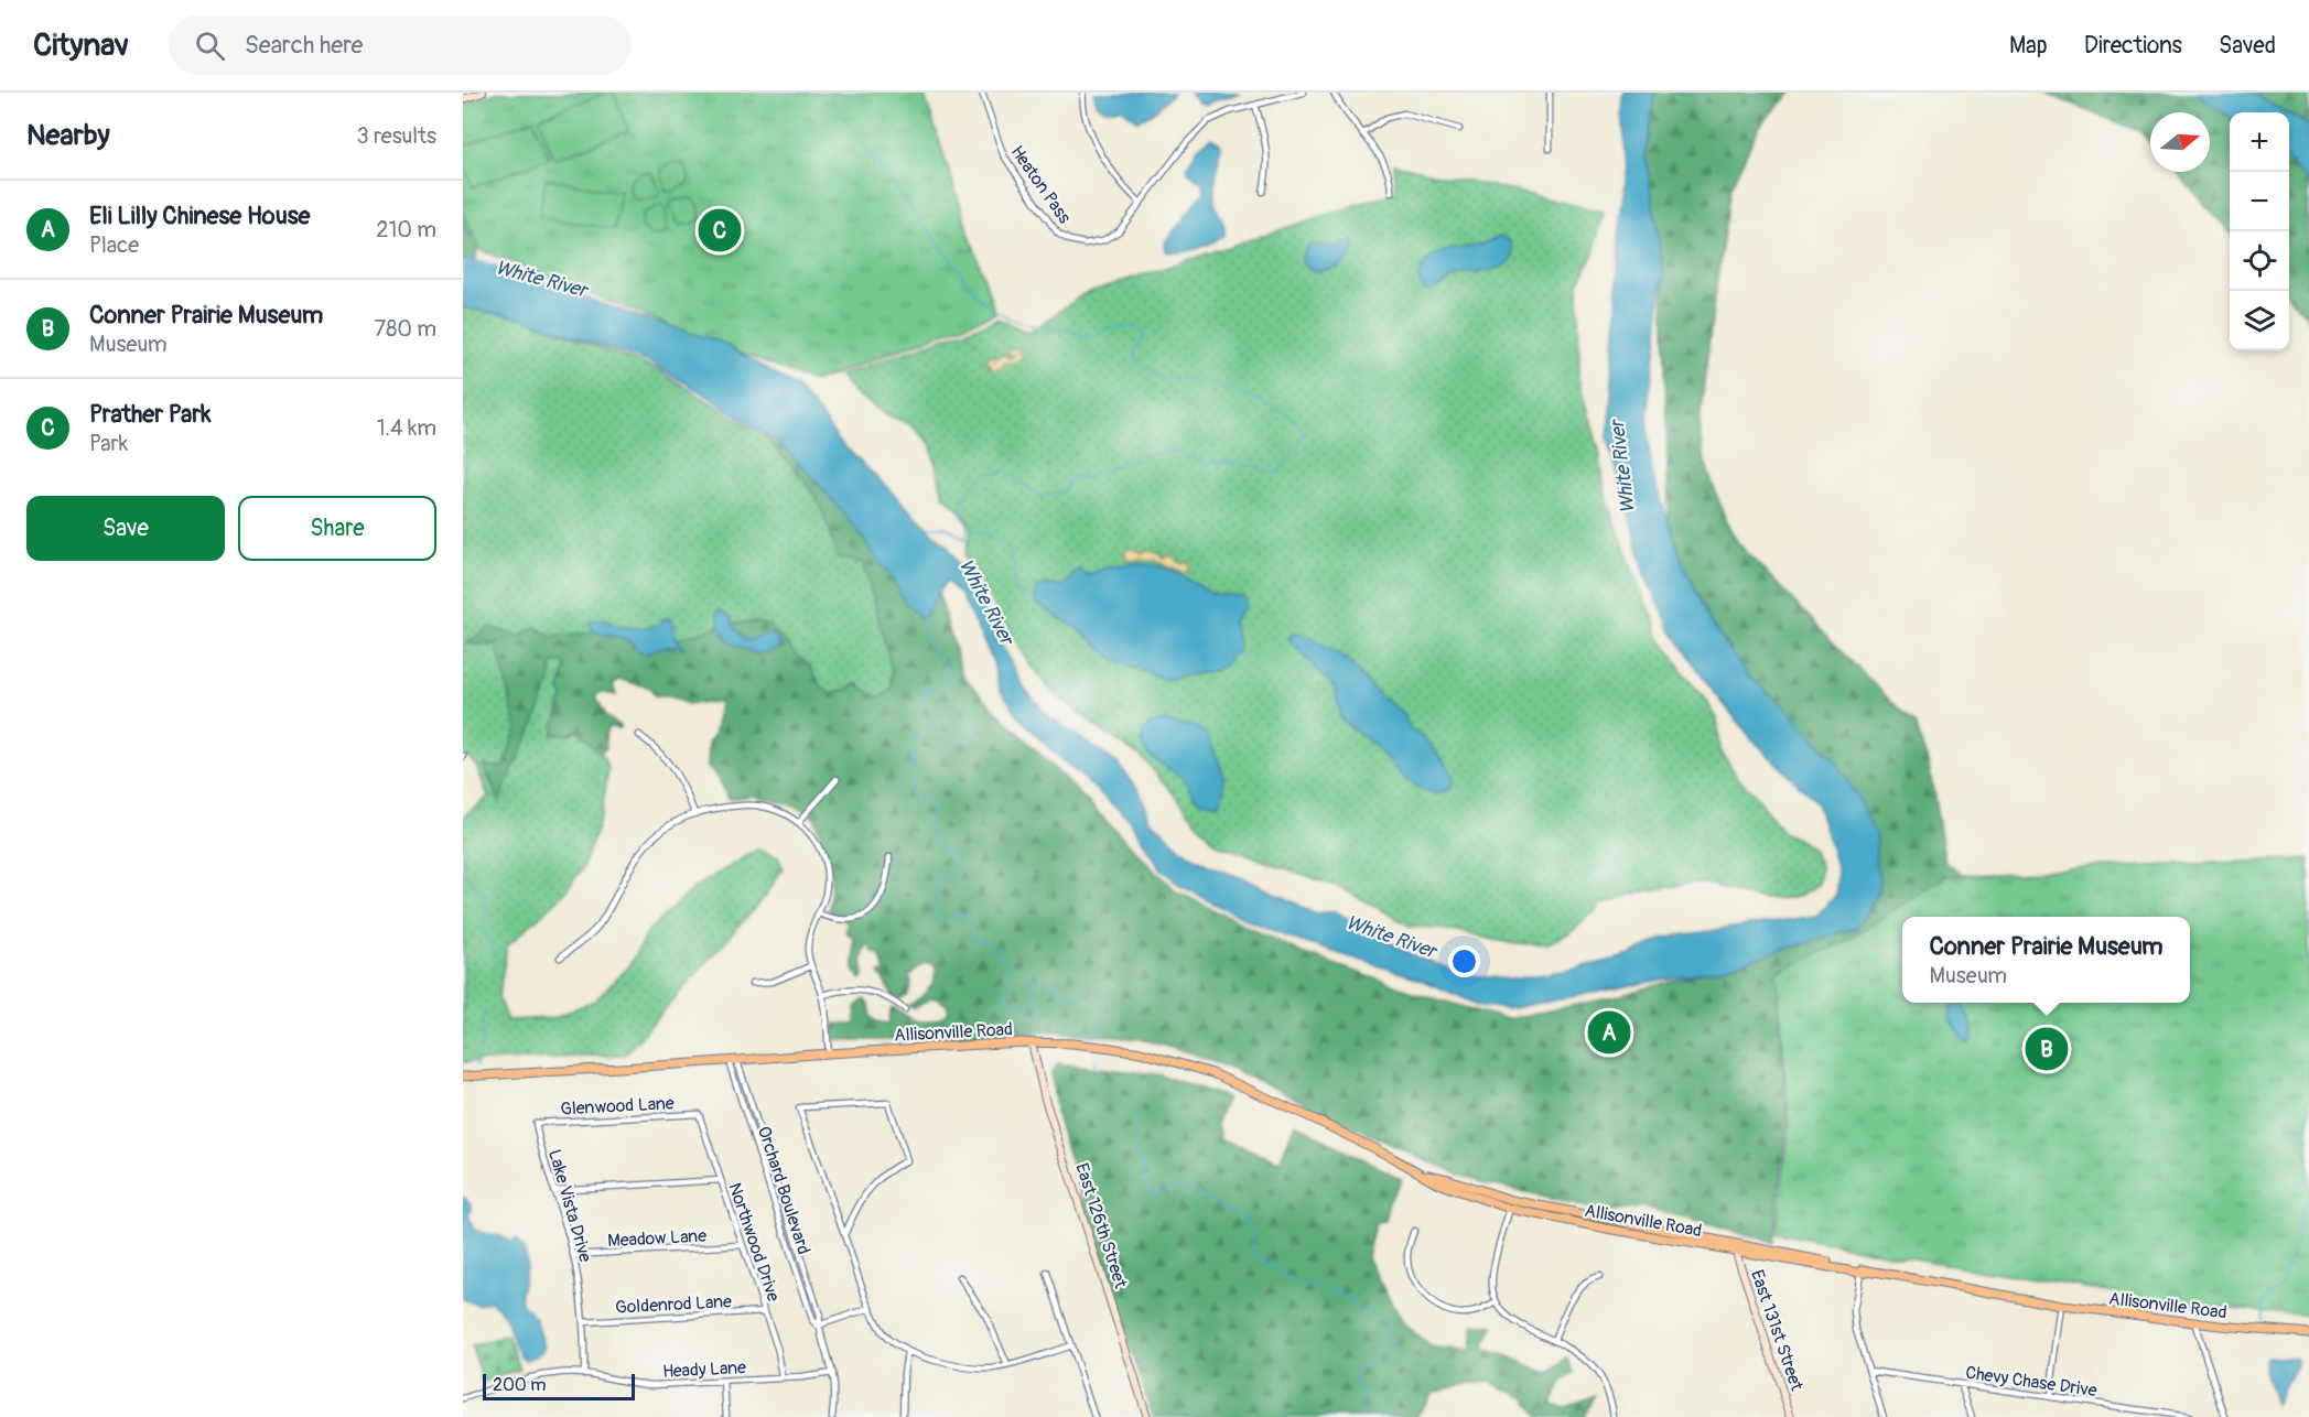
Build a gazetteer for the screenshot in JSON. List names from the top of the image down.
{
  "streets": {
    "main road": ["Allisonville Road", "East 126th Street", "East 131st Street"],
    "street": [
      "Heaton Pass",
      "Glenwood Lane",
      "Orchard Boulevard",
      "Lake Vista Drive",
      "Meadow Lane",
      "Northwood Drive",
      "Goldenrod Lane",
      "Heady Lane",
      "Chevy Chase Drive"
    ]
  },
  "crossings": [
    ["Allisonville Road", "Orchard Boulevard"],
    ["Allisonville Road", "East 126th Street"],
    ["Allisonville Road", "East 131st Street"],
    ["Glenwood Lane", "Lake Vista Drive"],
    ["Glenwood Lane", "Northwood Drive"],
    ["Orchard Boulevard", "Heady Lane"],
    ["Lake Vista Drive", "Meadow Lane"],
    ["Lake Vista Drive", "Goldenrod Lane"],
    ["Lake Vista Drive", "Heady Lane"],
    ["Meadow Lane", "Northwood Drive"],
    ["Northwood Drive", "Goldenrod Lane"],
    ["Northwood Drive", "Heady Lane"]
  ],
  "water": ["White River"],
  "scale_bar": "200 m",
  "north": "right",
  "page": {
    "header": "Citynav",
    "search": "Search here",
    "nav": ["Map", "Directions", "Saved"],
    "heading": ["Nearby", "3 results"],
    "map_buttons": ["+", "−"],
    "list": [
      {
        "mark": "A",
        "name": "Eli Lilly Chinese House",
        "note": "Place",
        "value": "210 m"
      },
      {
        "mark": "B",
        "name": "Conner Prairie Museum",
        "note": "Museum",
        "value": "780 m"
      },
      {
        "mark": "C",
        "name": "Prather Park",
        "note": "Park",
        "value": "1.4 km"
      }
    ],
    "pins": ["C", "A", "B"],
    "buttons": ["Save", "Share"],
    "popup": ["Conner Prairie Museum", "Museum"],
    "scale": "200 m"
  }
}
